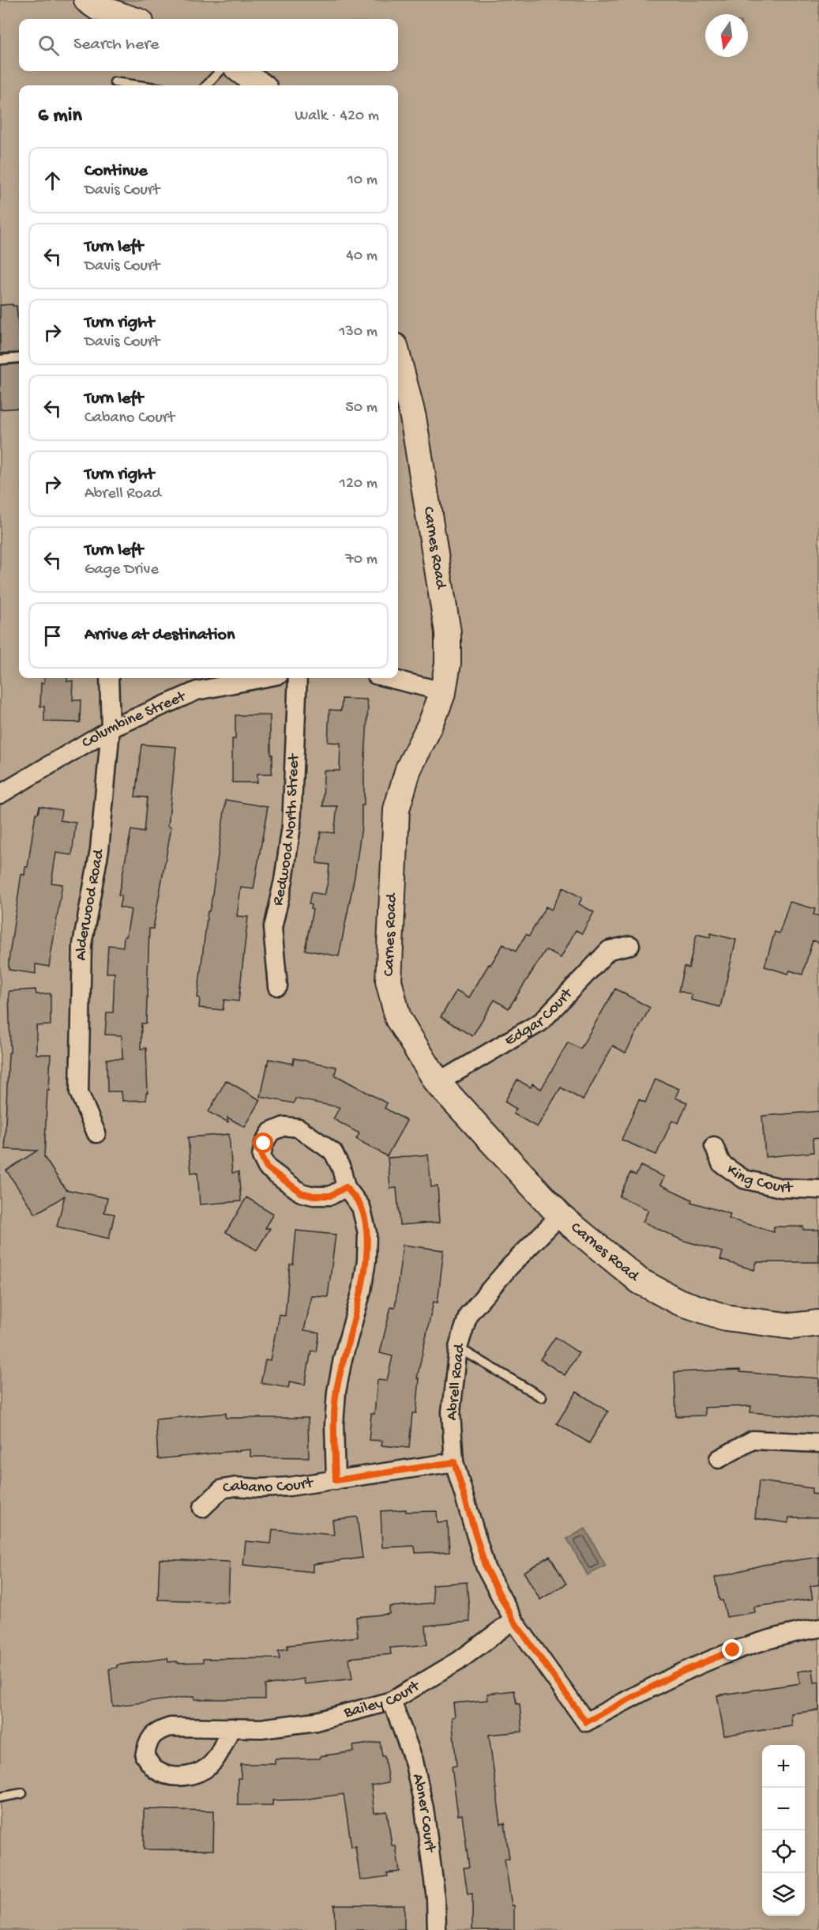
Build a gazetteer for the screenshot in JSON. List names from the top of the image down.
{
  "streets": {
    "street": [
      "Carnes Road",
      "Columbine Street",
      "Redwood North Street",
      "Alderwood Road",
      "Edgar Court",
      "King Court",
      "Abrell Road",
      "Cabano Court",
      "Bailey Court",
      "Abner Court"
    ]
  },
  "crossings": [
    ["Carnes Road", "Edgar Court"],
    ["Carnes Road", "Abrell Road"],
    ["Columbine Street", "Alderwood Road"],
    ["Abrell Road", "Cabano Court"],
    ["Abrell Road", "Bailey Court"],
    ["Bailey Court", "Abner Court"]
  ],
  "north": "bottom",
  "page": {
    "search": "Search here",
    "heading": ["6 min", "Walk · 420 m"],
    "list": [
      ["Continue", "Davis Court", "10 m"],
      ["Turn left", "Davis Court", "40 m"],
      ["Turn right", "Davis Court", "130 m"],
      ["Turn left", "Cabano Court", "50 m"],
      ["Turn right", "Abrell Road", "120 m"],
      ["Turn left", "Gage Drive", "70 m"],
      "Arrive at destination"
    ],
    "map_buttons": ["+", "−"]
  }
}
